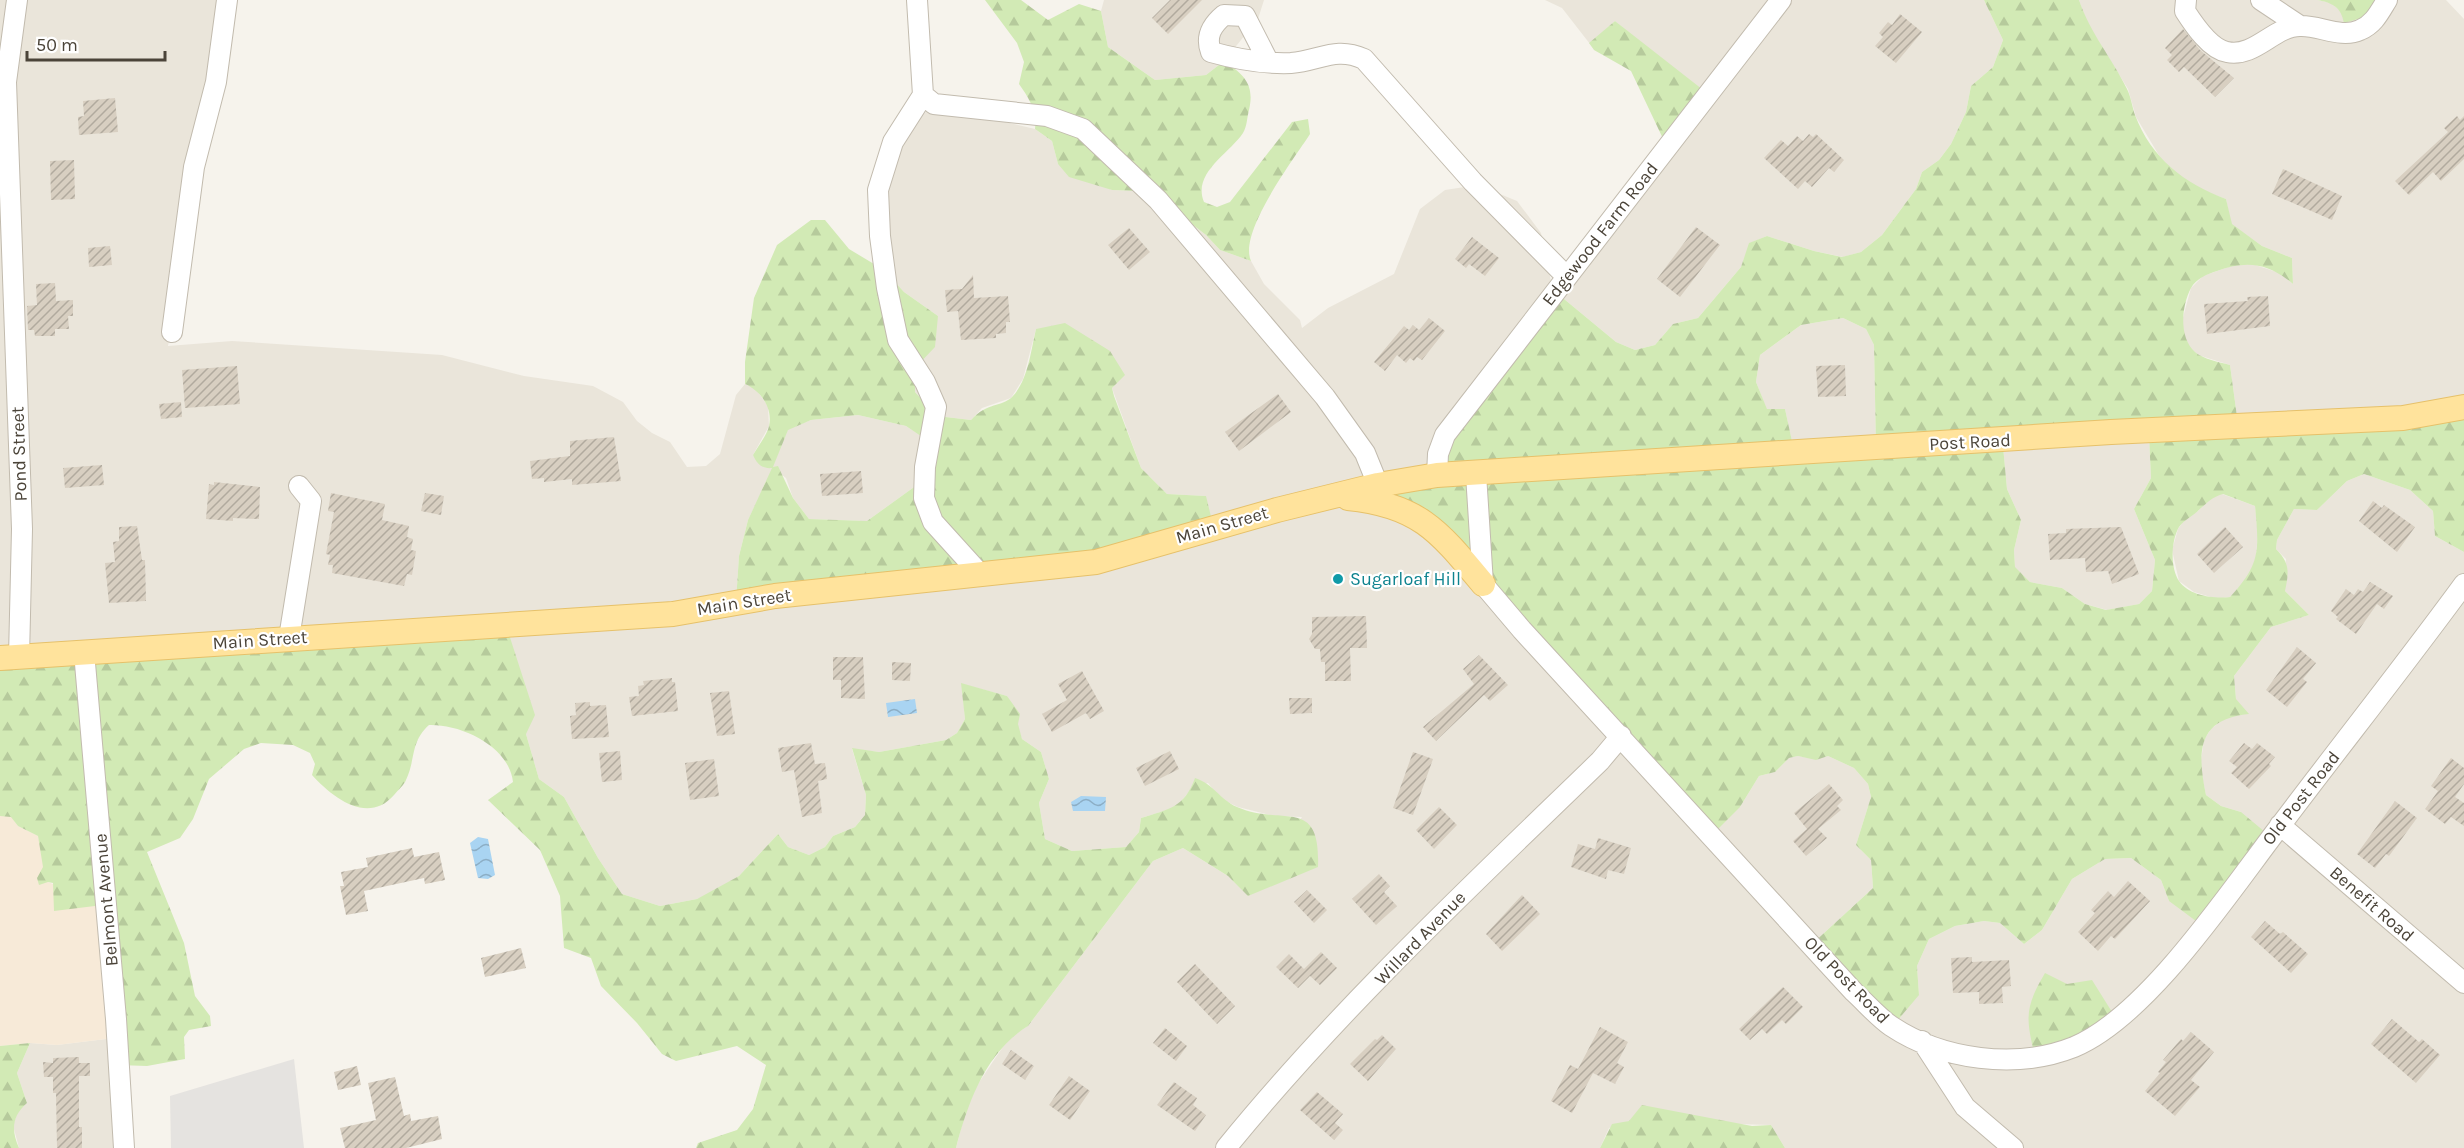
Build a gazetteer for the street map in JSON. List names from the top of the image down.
{
  "streets": {
    "main road": ["Post Road", "Main Street"],
    "street": [
      "Edgewood Farm Road",
      "Pond Street",
      "Old Post Road",
      "Belmont Avenue",
      "Benefit Road",
      "Willard Avenue"
    ]
  },
  "crossings": [
    ["Edgewood Farm Road", "Main Street"],
    ["Post Road", "Main Street"],
    ["Pond Street", "Main Street"],
    ["Main Street", "Belmont Avenue"],
    ["Old Post Road", "Benefit Road"],
    ["Old Post Road", "Willard Avenue"]
  ],
  "places": ["Sugarloaf Hill"],
  "scale_bar": "50 m"
}
